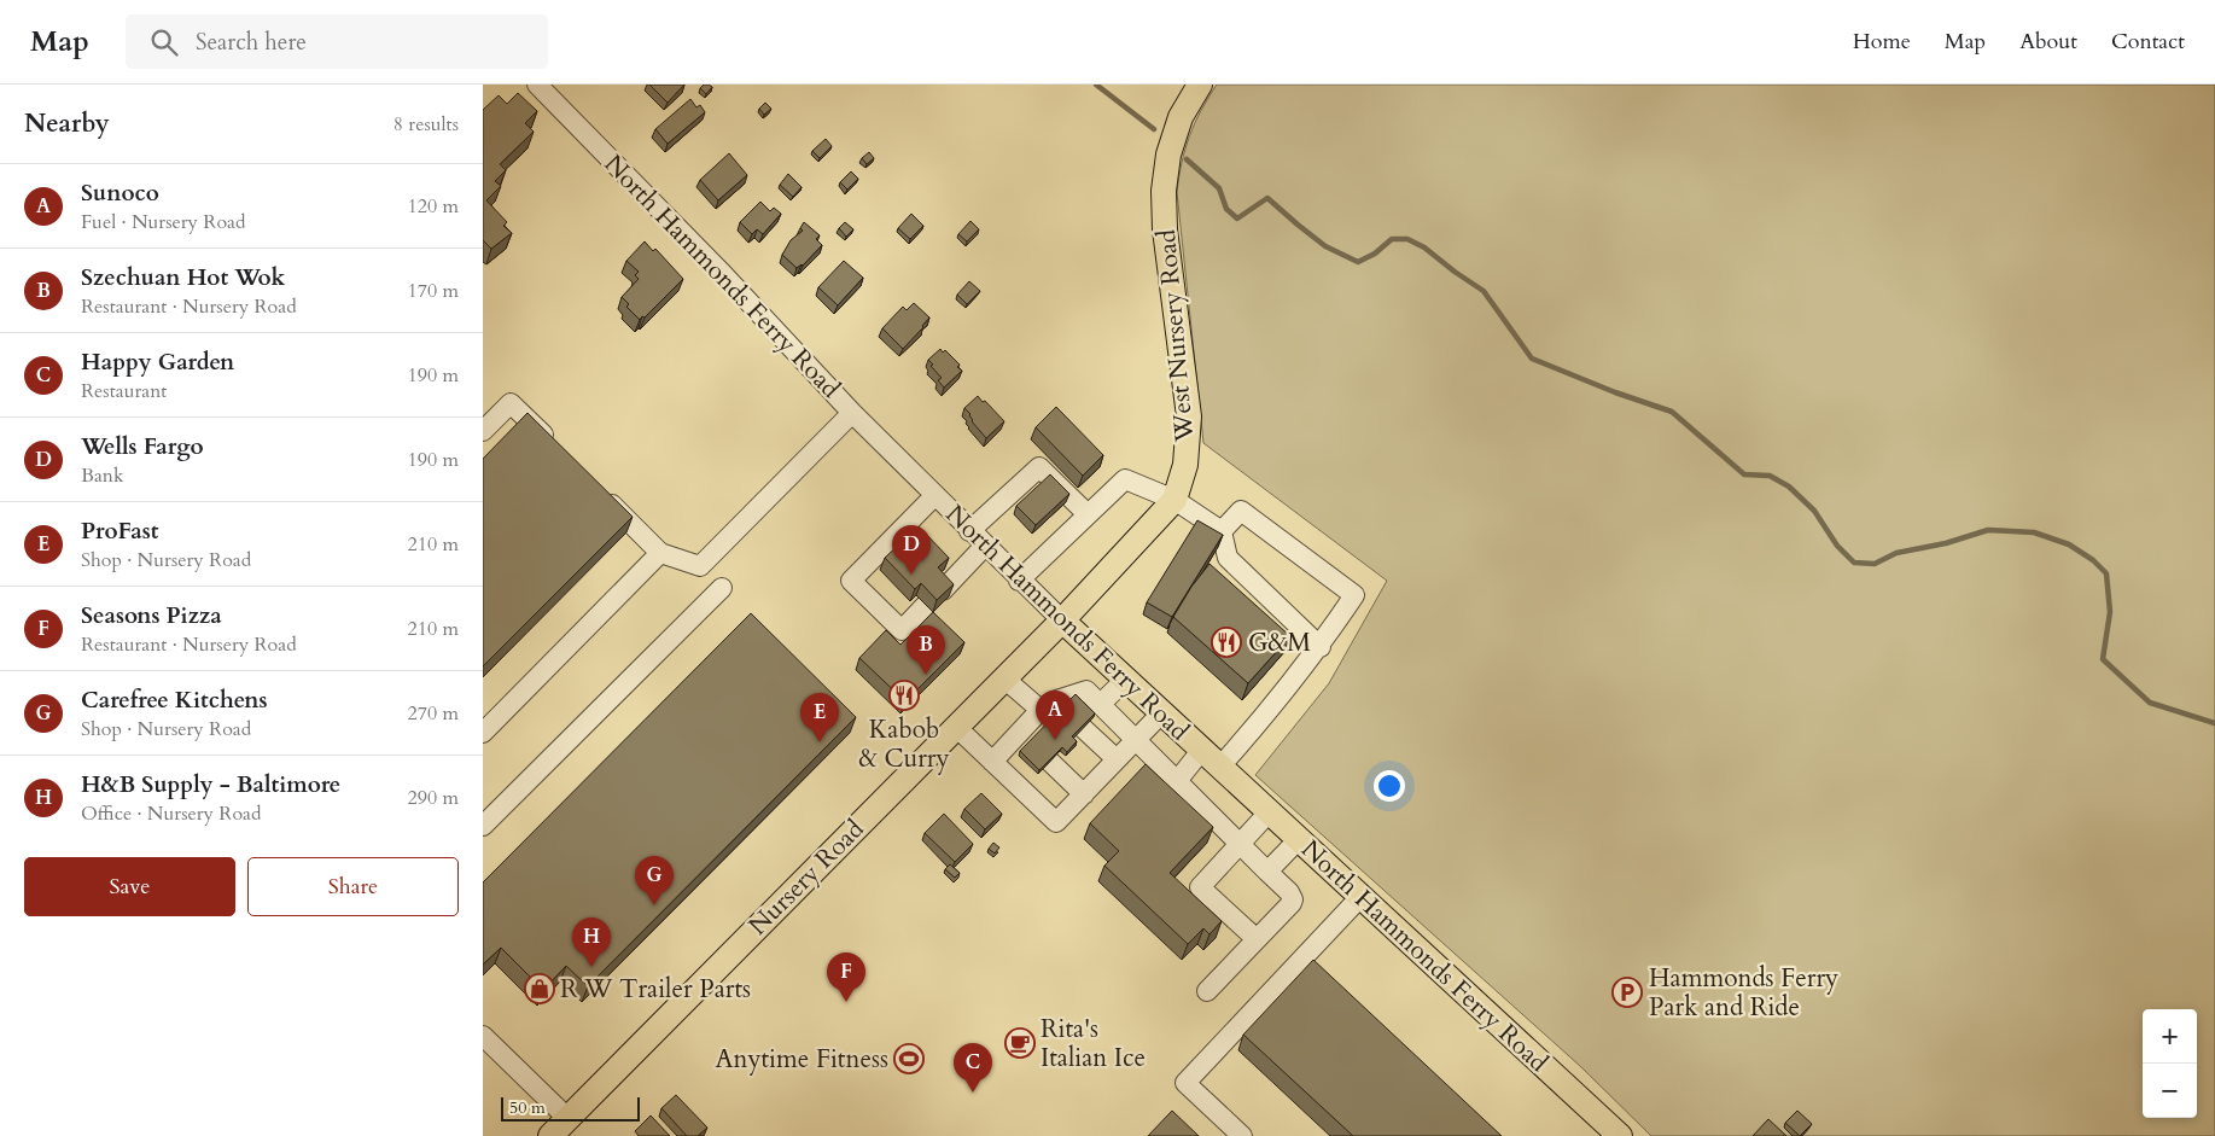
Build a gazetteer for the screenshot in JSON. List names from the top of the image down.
{
  "streets": {
    "main road": ["North Hammonds Ferry Road", "West Nursery Road", "Nursery Road"]
  },
  "crossings": [
    ["North Hammonds Ferry Road", "West Nursery Road"],
    ["North Hammonds Ferry Road", "Nursery Road"],
    ["West Nursery Road", "Nursery Road"]
  ],
  "places": {
    "restaurant": ["G&M", "Kabob & Curry"],
    "shop": ["R W Trailer Parts"],
    "parking": ["Hammonds Ferry Park and Ride"],
    "cafe": ["Rita's Italian Ice"],
    "sports": ["Anytime Fitness"]
  },
  "scale_bar": "50 m",
  "page": {
    "header": "Map",
    "search": "Search here",
    "nav": [
      "Home",
      "Map",
      "About",
      "Contact"
    ],
    "heading": ["Nearby", "8 results"],
    "list": [
      {
        "mark": "A",
        "name": "Sunoco",
        "note": "Fuel · Nursery Road",
        "value": "120 m"
      },
      {
        "mark": "B",
        "name": "Szechuan Hot Wok",
        "note": "Restaurant · Nursery Road",
        "value": "170 m"
      },
      {
        "mark": "C",
        "name": "Happy Garden",
        "note": "Restaurant",
        "value": "190 m"
      },
      {
        "mark": "D",
        "name": "Wells Fargo",
        "note": "Bank",
        "value": "190 m"
      },
      {
        "mark": "E",
        "name": "ProFast",
        "note": "Shop · Nursery Road",
        "value": "210 m"
      },
      {
        "mark": "F",
        "name": "Seasons Pizza",
        "note": "Restaurant · Nursery Road",
        "value": "210 m"
      },
      {
        "mark": "G",
        "name": "Carefree Kitchens",
        "note": "Shop · Nursery Road",
        "value": "270 m"
      },
      {
        "mark": "H",
        "name": "H&B Supply - Baltimore",
        "note": "Office · Nursery Road",
        "value": "290 m"
      }
    ],
    "pins": [
      "D",
      "B",
      "A",
      "E",
      "G",
      "H",
      "F",
      "C"
    ],
    "buttons": ["Save", "Share"],
    "map_buttons": ["+", "−"],
    "scale": "50 m"
  }
}
